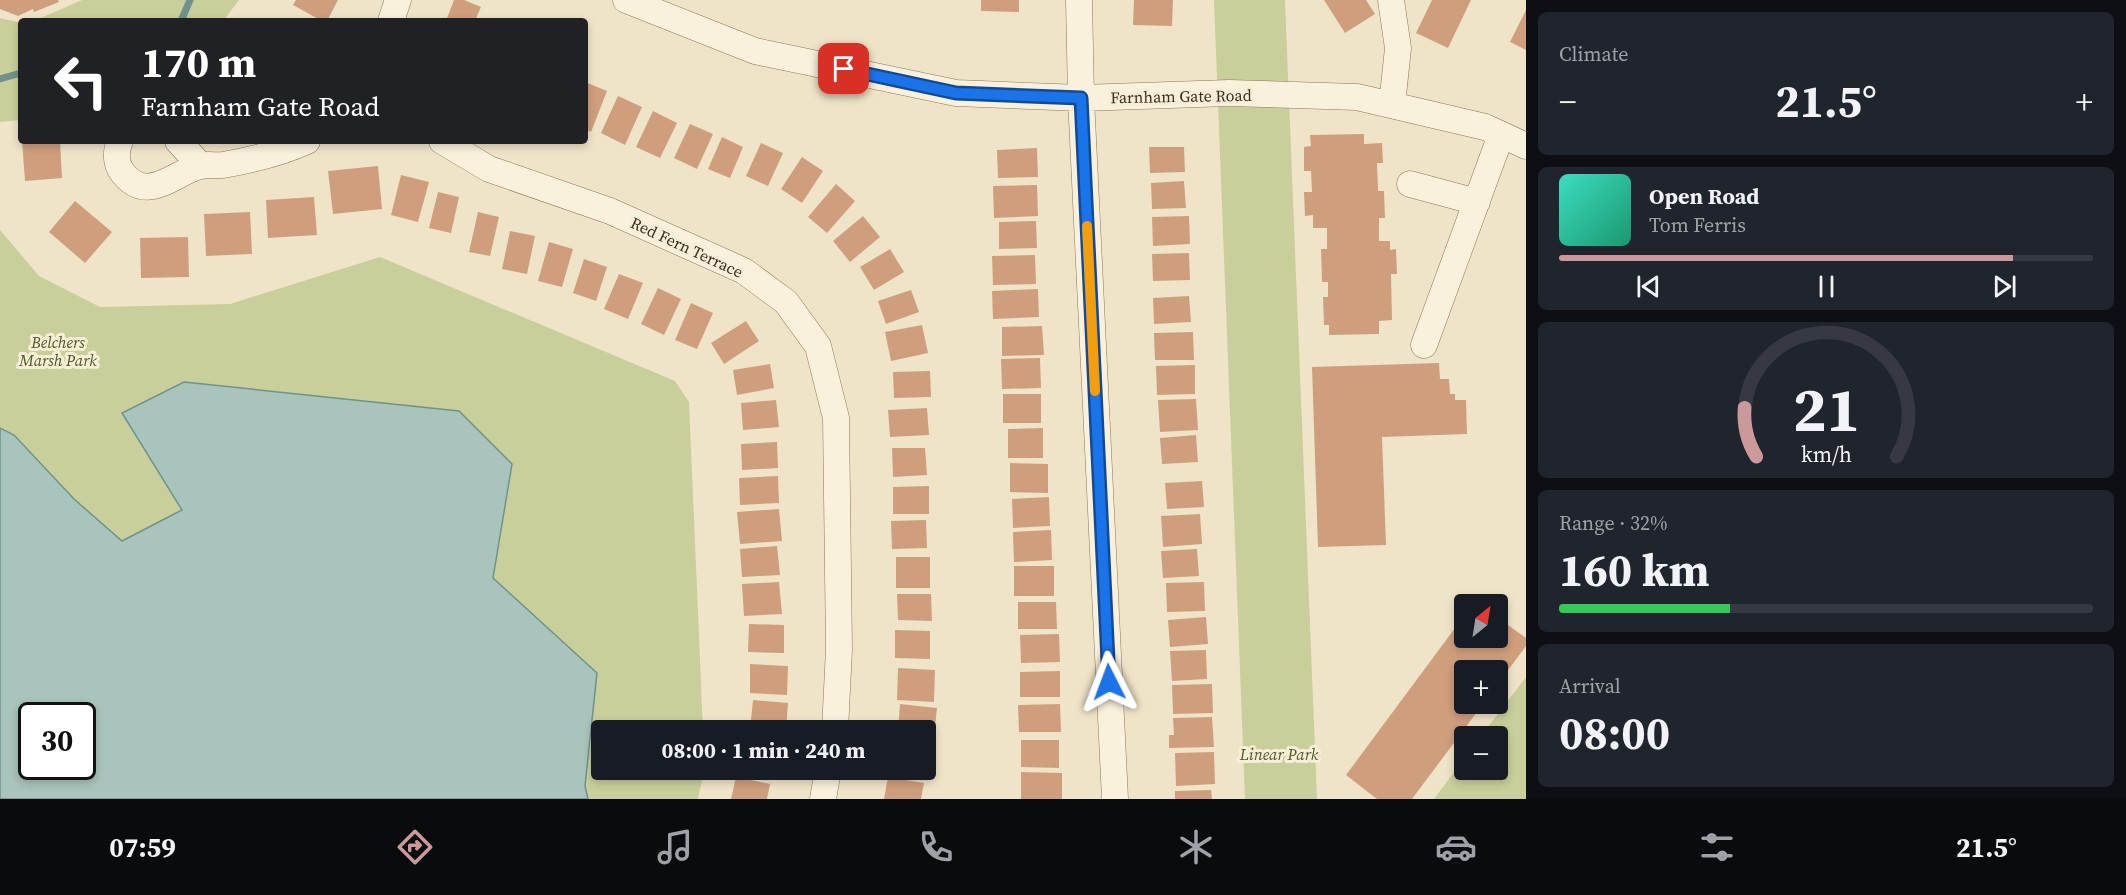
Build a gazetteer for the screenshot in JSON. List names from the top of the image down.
{
  "streets": {
    "street": ["Farnham Gate Road", "Red Fern Terrace"]
  },
  "parks": ["Belchers Marsh Park", "Linear Park"],
  "north": "top right",
  "page": {
    "tile": [
      "Climate",
      ["Range · 32%", "160 km"],
      ["Arrival", "08:00"]
    ],
    "turn": ["170 m", "Farnham Gate Road"],
    "heat": ["−", "21.5°", "+"],
    "song": ["Open Road", "Tom Ferris"],
    "map_buttons": ["+", "−"],
    "limit": "30",
    "trip": "08:00 · 1 min · 240 m",
    "tabs": ["07:59", "21.5°"],
    "gauge": ["21", "km/h"]
  }
}
